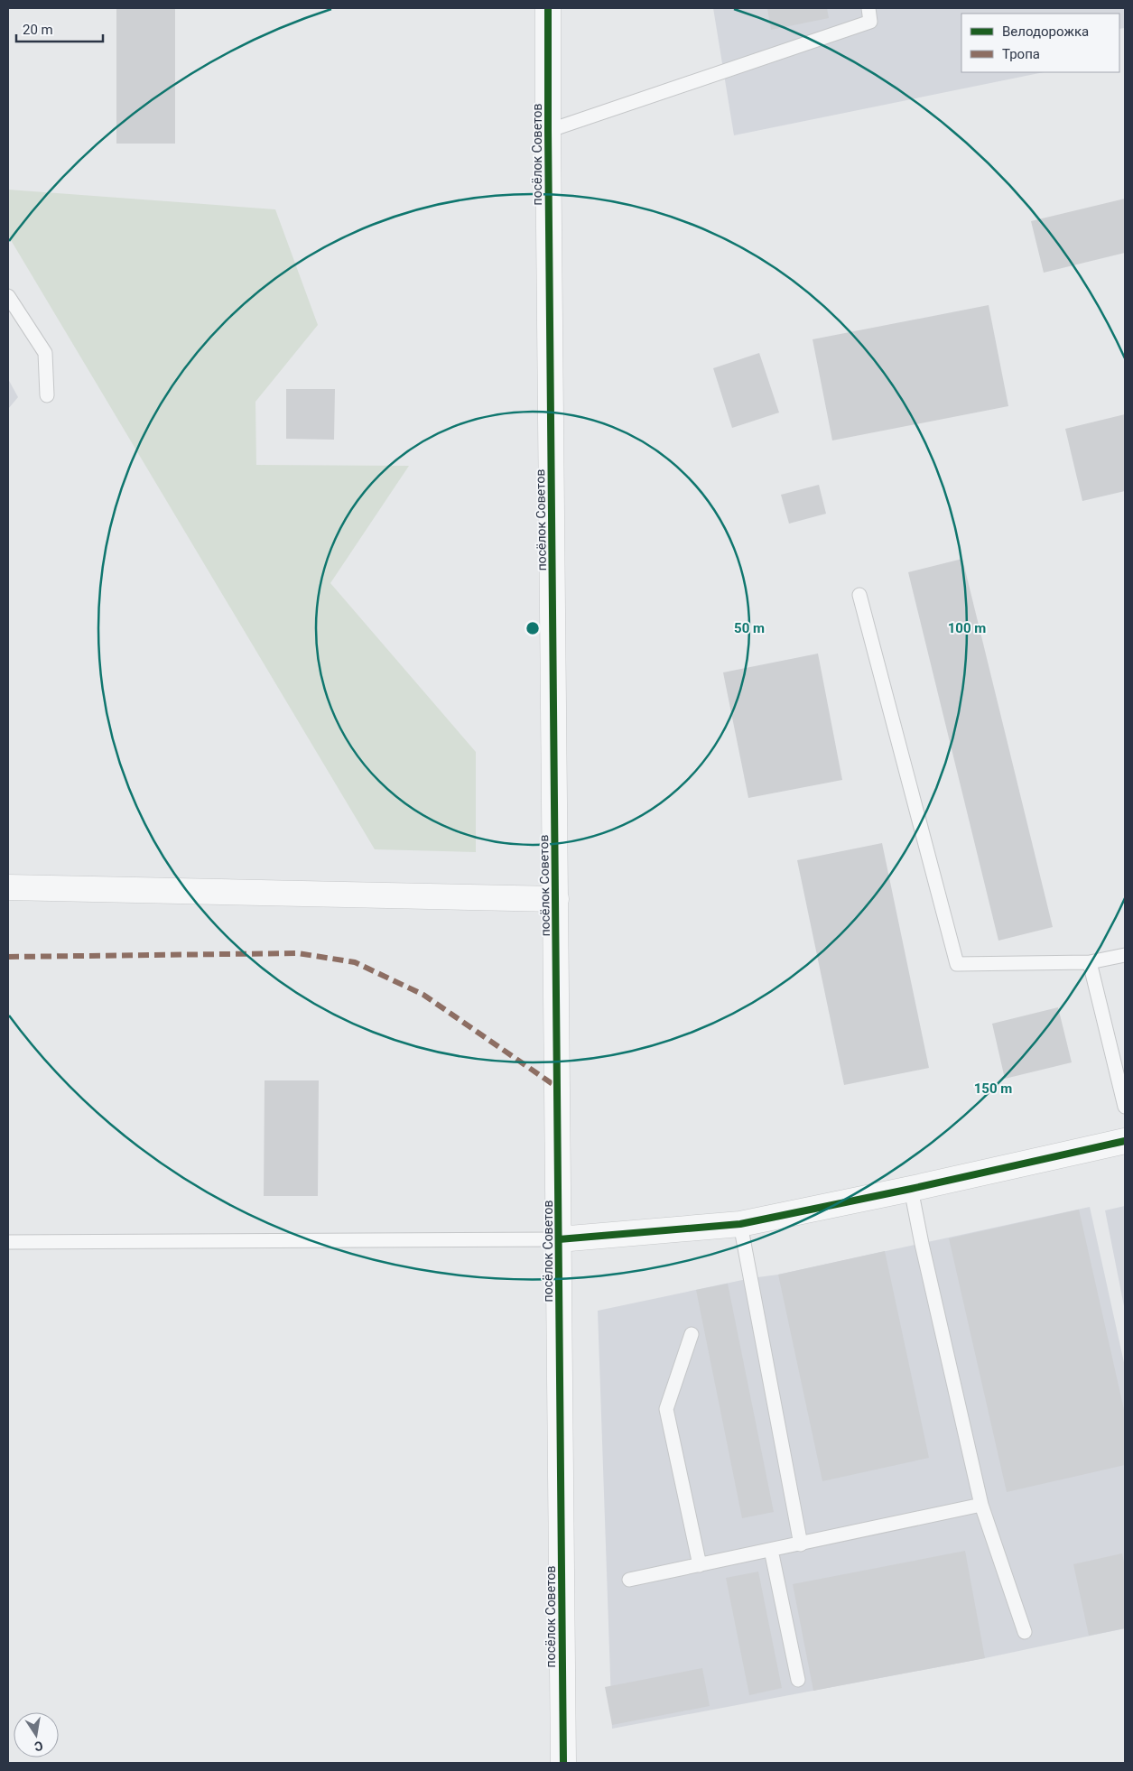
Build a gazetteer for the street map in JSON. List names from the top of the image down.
{
  "streets": {
    "street": ["посёлок Советов"]
  },
  "legend": ["Велодорожка", "Тропа"],
  "scale_bar": "20 m",
  "north": "bottom",
  "rings": ["50 m", "100 m", "150 m"]
}
